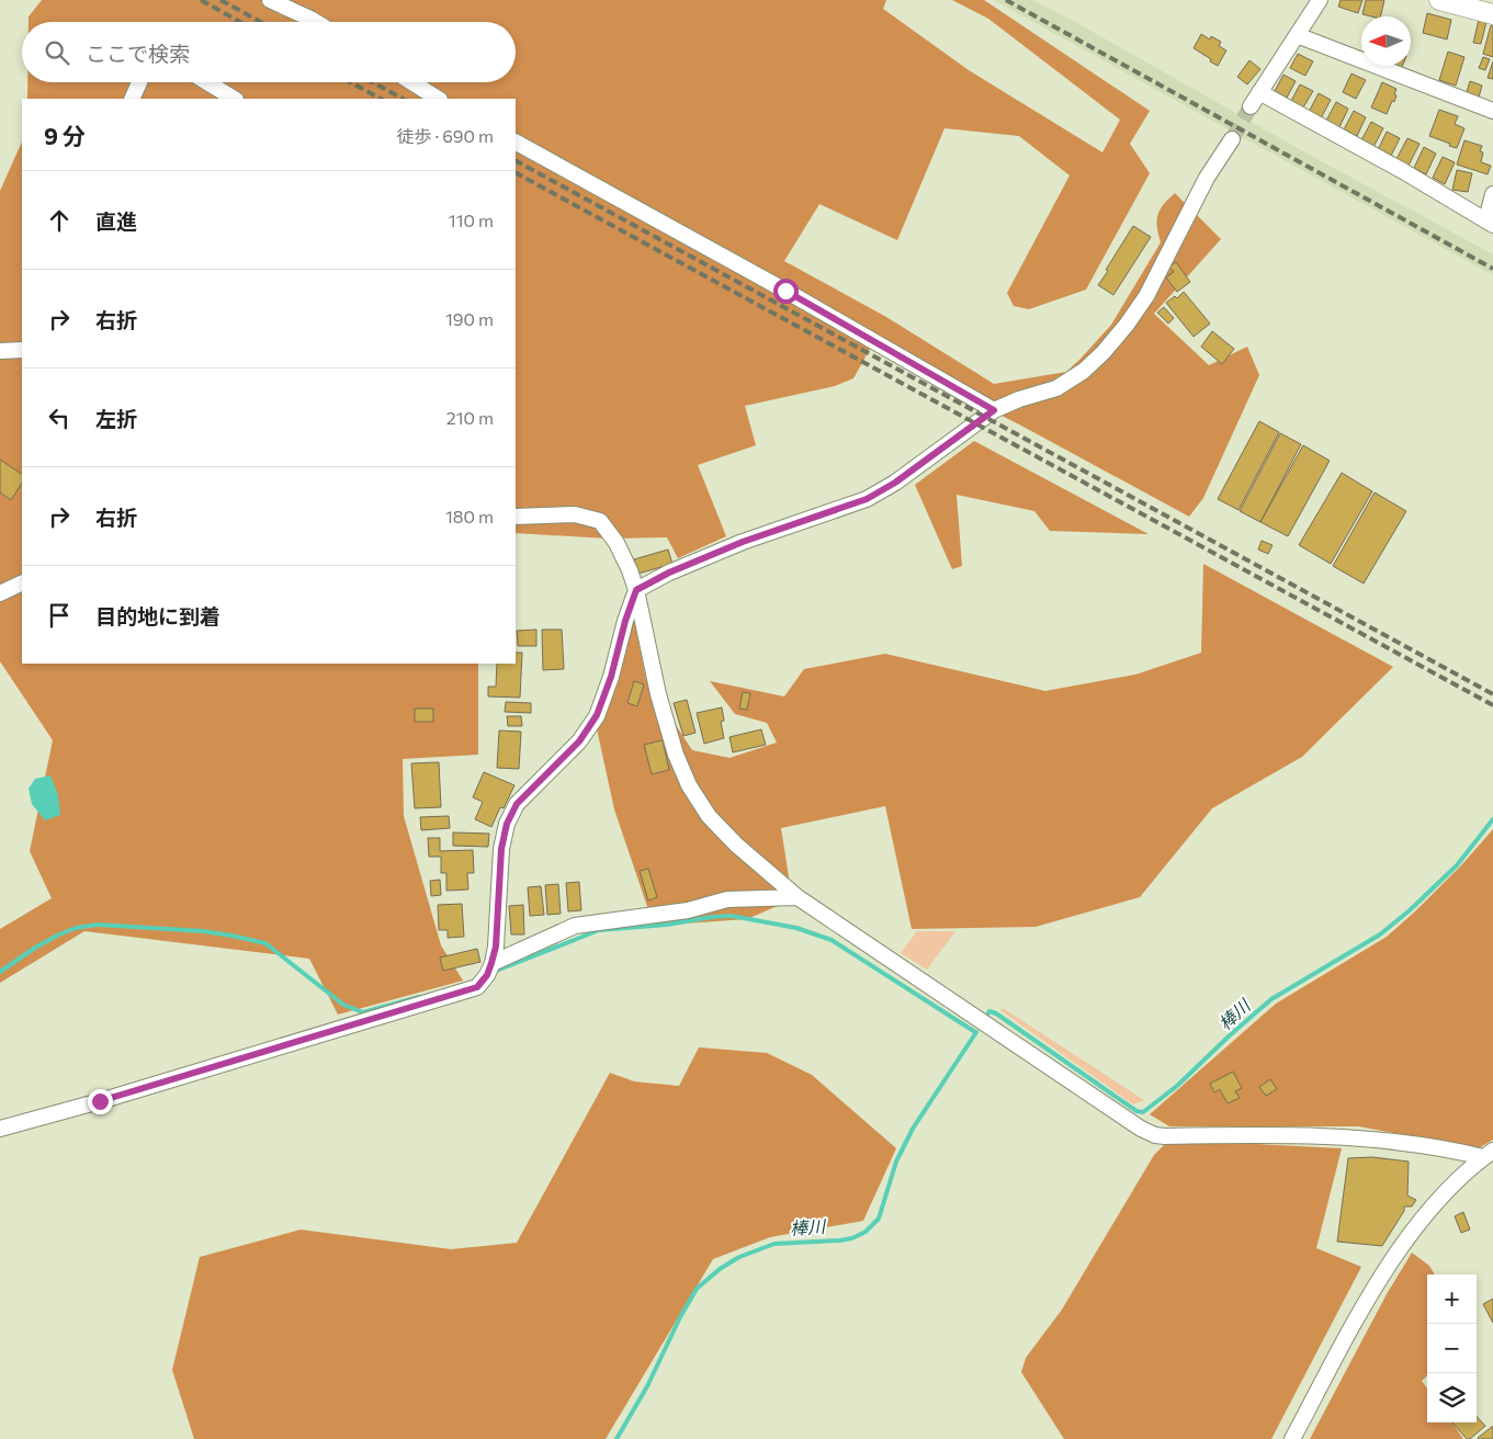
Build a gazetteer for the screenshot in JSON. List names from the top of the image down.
{
  "water": ["棒川"],
  "north": "left",
  "page": {
    "search": "ここで検索",
    "heading": ["9 分", "徒歩 · 690 m"],
    "list": [
      ["直進", "110 m"],
      ["右折", "190 m"],
      ["左折", "210 m"],
      ["右折", "180 m"],
      "目的地に到着"
    ],
    "map_buttons": ["+", "−"]
  }
}
